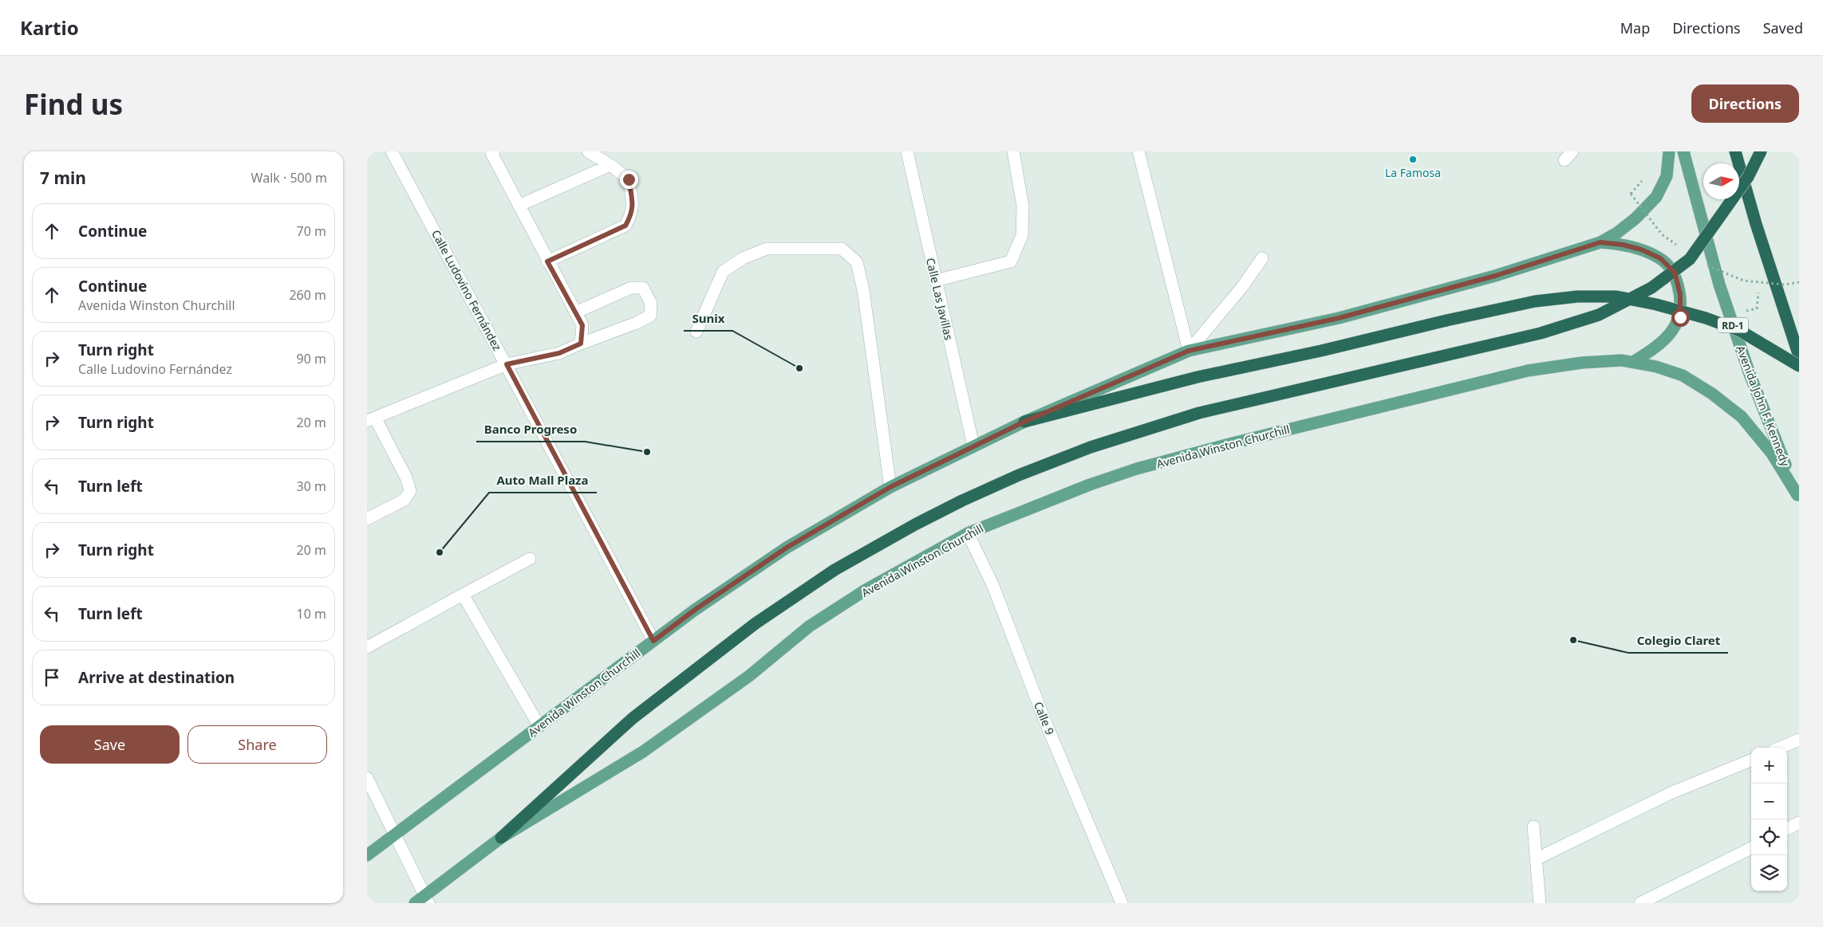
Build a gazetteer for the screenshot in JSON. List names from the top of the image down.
{
  "streets": {
    "main road": ["RD-1", "Avenida John F. Kennedy", "Avenida Winston Churchill"],
    "street": ["Calle Ludovino Fernández", "Calle Las Javillas", "Calle 9"]
  },
  "crossings": [
    ["Calle Ludovino Fernández", "Avenida Winston Churchill"],
    ["Calle Las Javillas", "Avenida Winston Churchill"],
    ["Avenida John F. Kennedy", "Avenida Winston Churchill"],
    ["Avenida Winston Churchill", "Calle 9"]
  ],
  "places": [
    "La Famosa",
    "Sunix",
    "Banco Progreso",
    "Auto Mall Plaza",
    "Colegio Claret"
  ],
  "north": "right",
  "page": {
    "header": "Kartio",
    "nav": ["Map", "Directions", "Saved"],
    "buttons": [
      "Directions",
      ["Save", "Share"]
    ],
    "title": "Find us",
    "heading": ["7 min", "Walk · 500 m"],
    "list": [
      ["Continue", "70 m"],
      ["Continue", "Avenida Winston Churchill", "260 m"],
      ["Turn right", "Calle Ludovino Fernández", "90 m"],
      ["Turn right", "20 m"],
      ["Turn left", "30 m"],
      ["Turn right", "20 m"],
      ["Turn left", "10 m"],
      "Arrive at destination"
    ],
    "map_buttons": ["+", "−"]
  }
}
